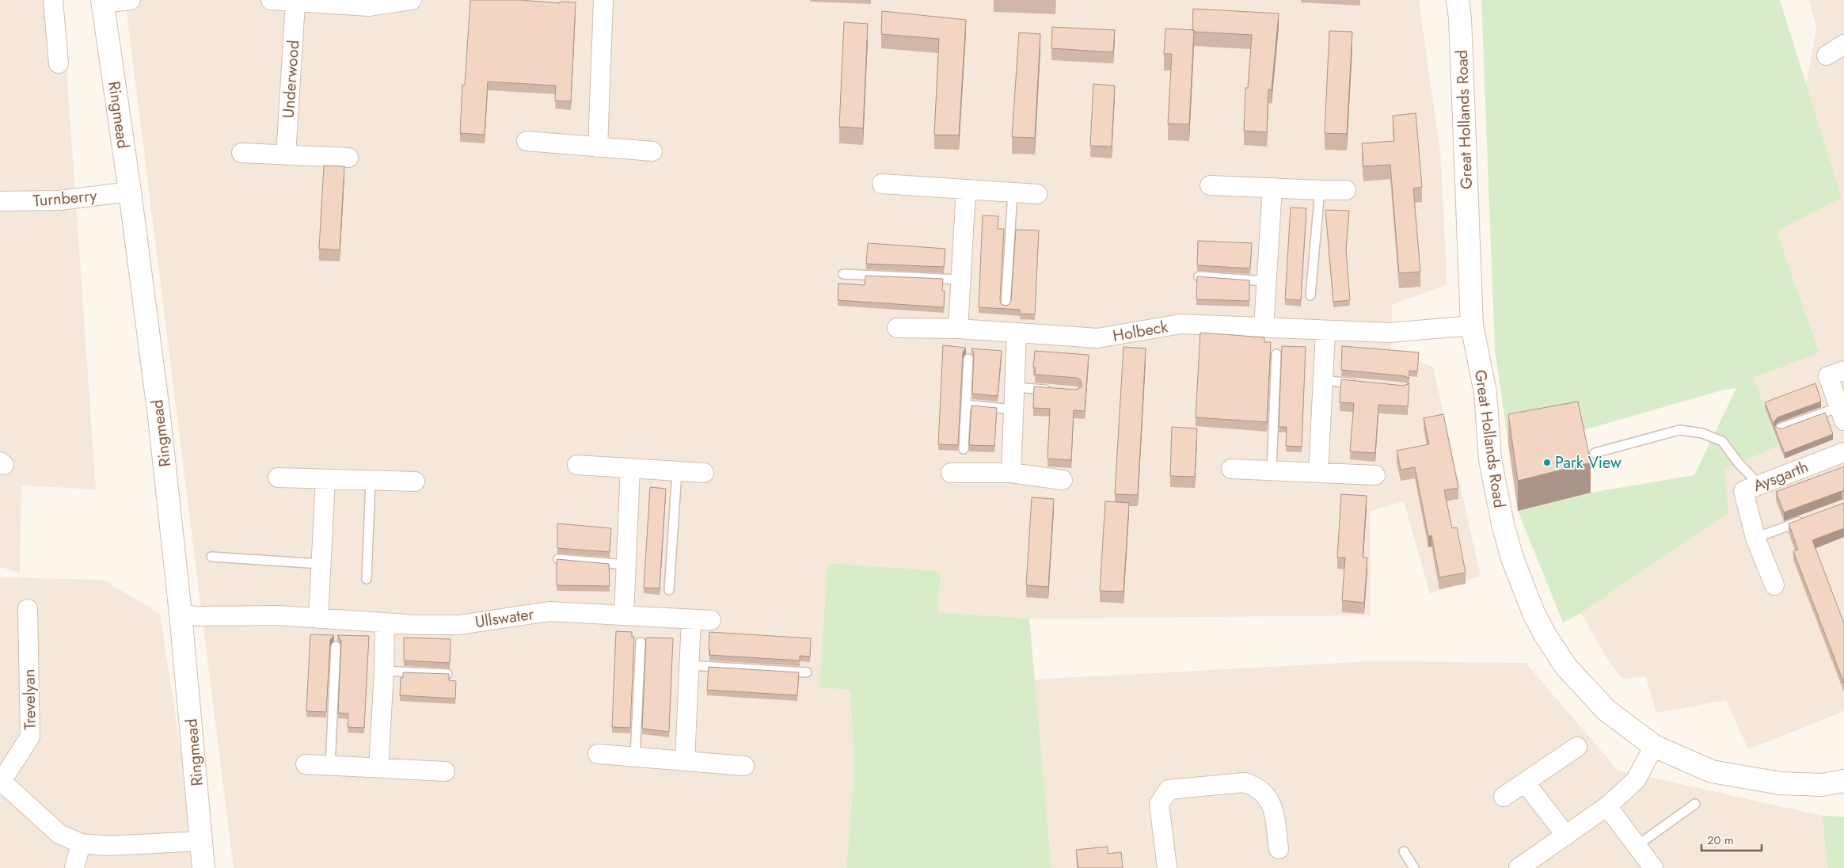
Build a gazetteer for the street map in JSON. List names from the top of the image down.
{
  "streets": {
    "street": [
      "Underwood",
      "Ringmead",
      "Great Hollands Road",
      "Turnberry",
      "Holbeck",
      "Aysgarth",
      "Ullswater",
      "Trevelyan"
    ]
  },
  "crossings": [
    ["Ringmead", "Turnberry"],
    ["Ringmead", "Ullswater"],
    ["Ringmead", "Trevelyan"],
    ["Great Hollands Road", "Holbeck"]
  ],
  "places": ["Park View"],
  "scale_bar": "20 m"
}
